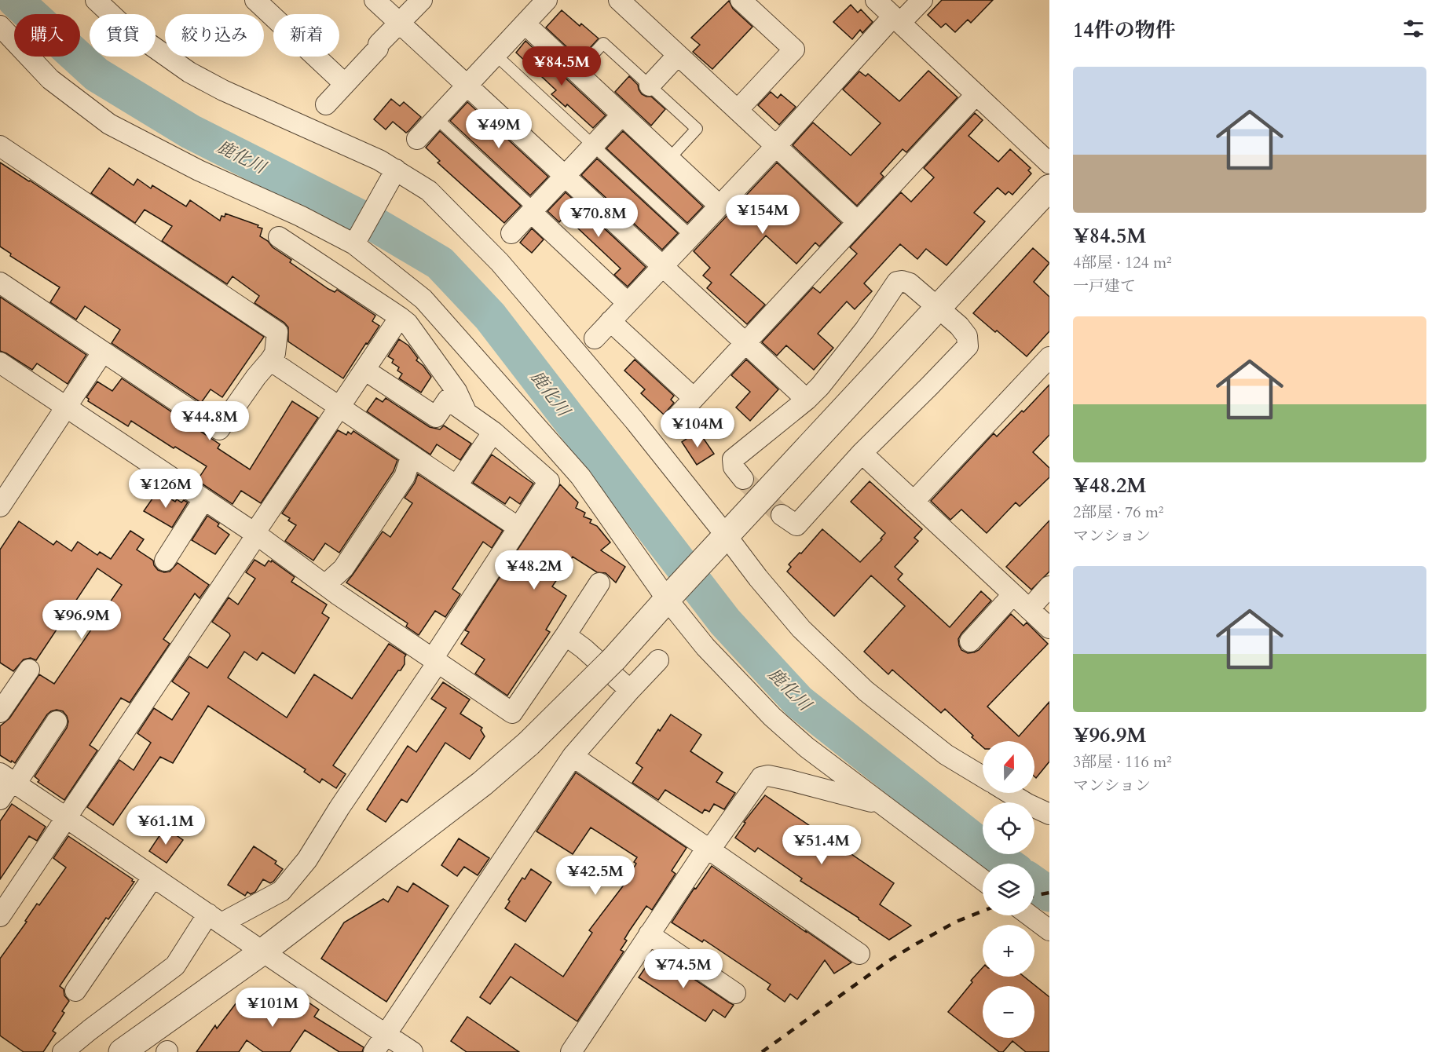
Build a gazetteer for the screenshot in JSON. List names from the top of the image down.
{
  "water": ["鹿化川"],
  "north": "top",
  "page": {
    "heading": "14件の物件",
    "chip": [
      "購入",
      "賃貸",
      "絞り込み",
      "新着"
    ],
    "price": [
      "¥84.5M",
      "¥49M",
      "¥154M",
      "¥70.8M",
      "¥44.8M",
      "¥104M",
      "¥126M",
      "¥48.2M",
      "¥96.9M",
      "¥61.1M",
      "¥51.4M",
      "¥42.5M",
      "¥74.5M",
      "¥101M"
    ],
    "list": [
      {
        "name": "¥84.5M",
        "note": "4部屋 · 124 m² · 一戸建て"
      },
      {
        "name": "¥48.2M",
        "note": "2部屋 · 76 m² · マンション"
      },
      {
        "name": "¥96.9M",
        "note": "3部屋 · 116 m² · マンション"
      }
    ],
    "map_buttons": ["+", "−"]
  }
}
